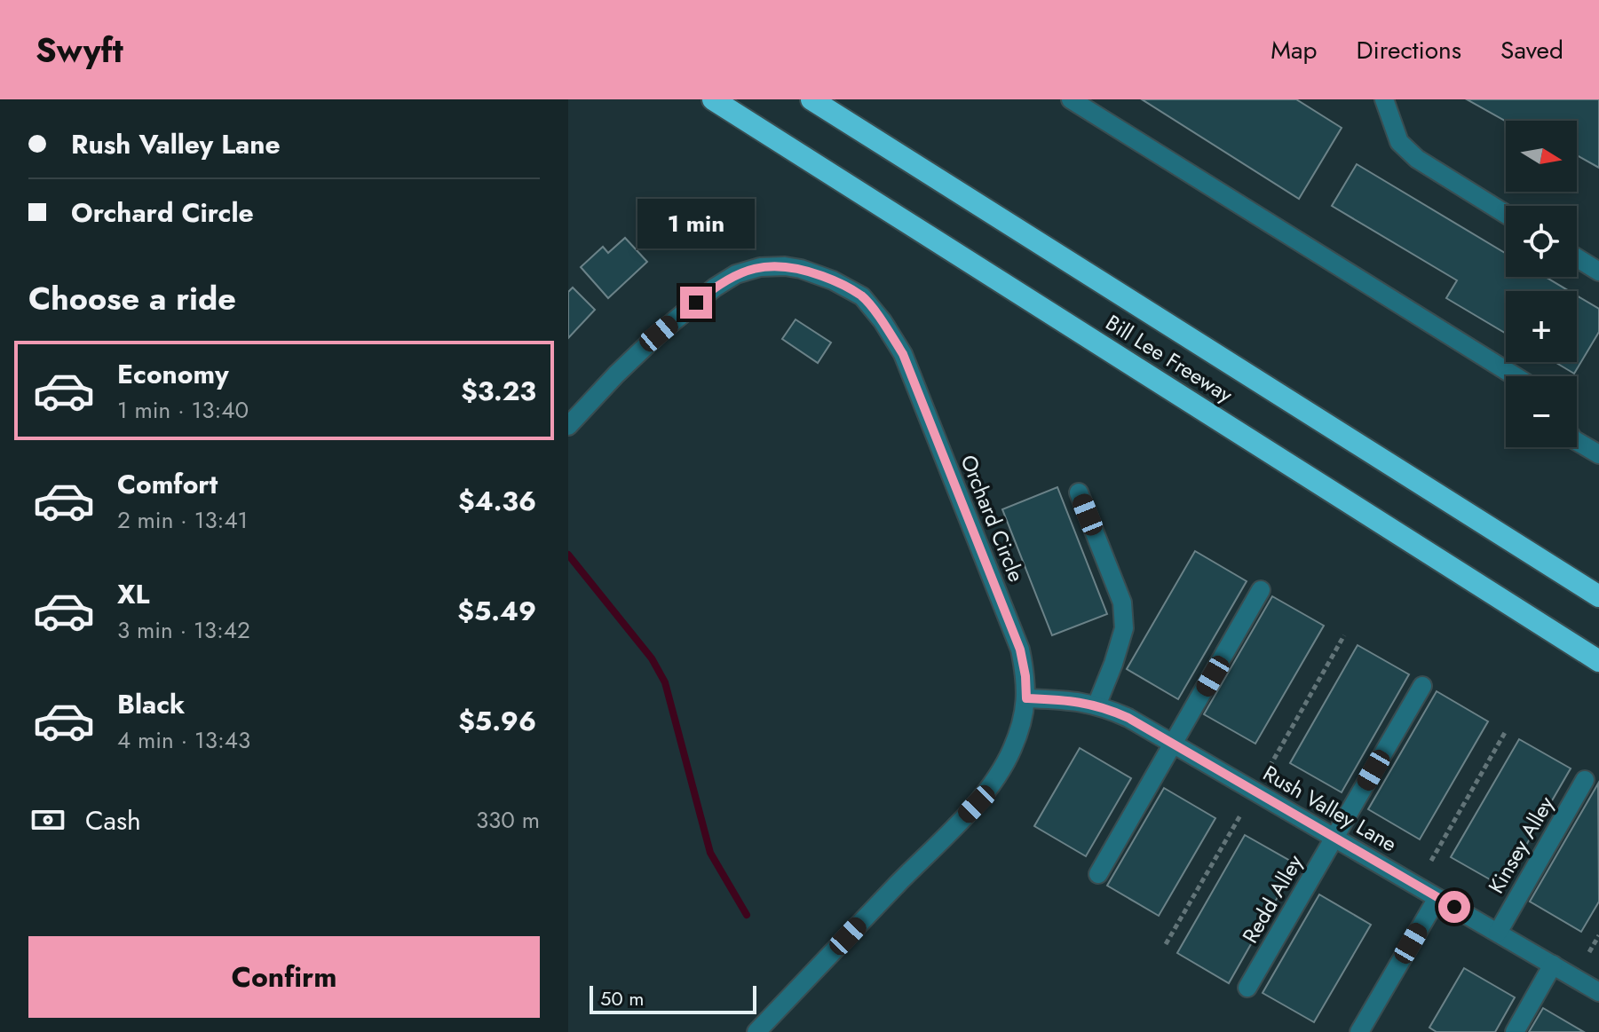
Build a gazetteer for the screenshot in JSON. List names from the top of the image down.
{
  "streets": {
    "highway": ["Bill Lee Freeway"],
    "street": [
      "Orchard Circle",
      "Rush Valley Lane",
      "Kinsey Alley",
      "Redd Alley"
    ]
  },
  "crossings": [
    ["Orchard Circle", "Rush Valley Lane"],
    ["Rush Valley Lane", "Kinsey Alley"],
    ["Rush Valley Lane", "Redd Alley"]
  ],
  "scale_bar": "50 m",
  "north": "right",
  "page": {
    "header": "Swyft",
    "nav": ["Map", "Directions", "Saved"],
    "banner": ["Rush Valley Lane", "Orchard Circle"],
    "map_buttons": ["+", "−"],
    "bubble": "1 min",
    "heading": "Choose a ride",
    "list": [
      {
        "name": "Economy",
        "note": "1 min · 13:40",
        "value": "$3.23"
      },
      {
        "name": "Comfort",
        "note": "2 min · 13:41",
        "value": "$4.36"
      },
      {
        "name": "XL",
        "note": "3 min · 13:42",
        "value": "$5.49"
      },
      {
        "name": "Black",
        "note": "4 min · 13:43",
        "value": "$5.96"
      }
    ],
    "pay": ["Cash", "330 m"],
    "buttons": "Confirm",
    "scale": "50 m"
  }
}
